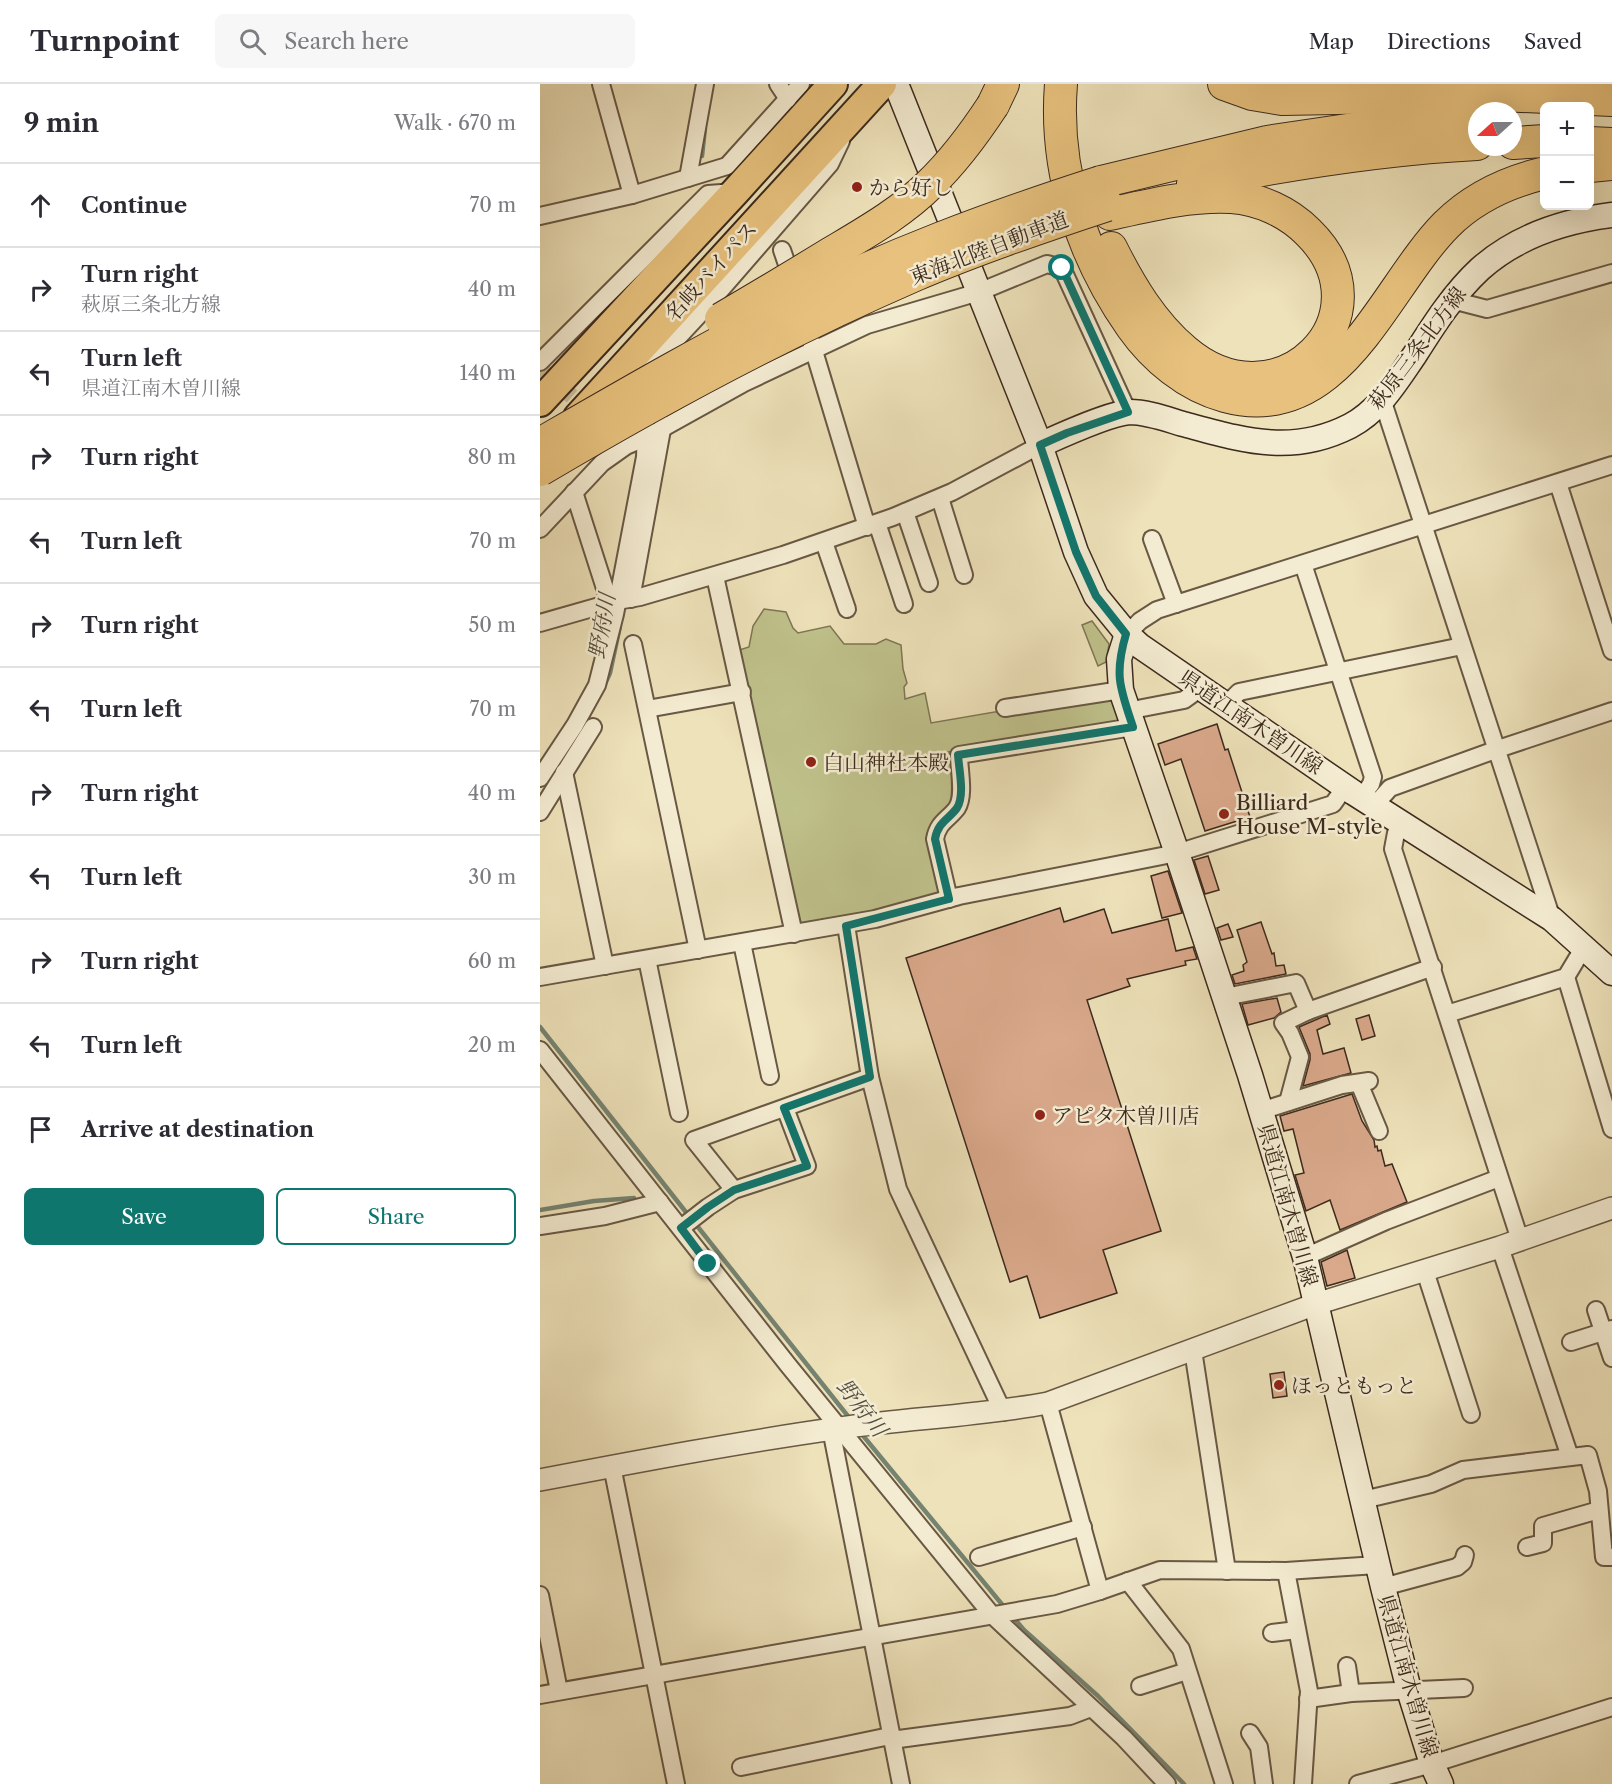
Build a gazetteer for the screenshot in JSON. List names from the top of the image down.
{
  "streets": {
    "highway": ["東海北陸自動車道", "名岐バイパス"],
    "main road": ["萩原三条北方線", "県道江南木曽川線"]
  },
  "crossings": [
    ["萩原三条北方線", "県道江南木曽川線"]
  ],
  "water": ["野府川"],
  "places": [
    "から好し",
    "白山神社本殿",
    "Billiard House M-style",
    "アピタ木曽川店",
    "ほっともっと"
  ],
  "north": "left",
  "page": {
    "header": "Turnpoint",
    "search": "Search here",
    "nav": ["Map", "Directions", "Saved"],
    "heading": ["9 min", "Walk · 670 m"],
    "map_buttons": ["+", "−"],
    "list": [
      ["Continue", "70 m"],
      ["Turn right", "萩原三条北方線", "40 m"],
      ["Turn left", "県道江南木曽川線", "140 m"],
      ["Turn right", "80 m"],
      ["Turn left", "70 m"],
      ["Turn right", "50 m"],
      ["Turn left", "70 m"],
      ["Turn right", "40 m"],
      ["Turn left", "30 m"],
      ["Turn right", "60 m"],
      ["Turn left", "20 m"],
      "Arrive at destination"
    ],
    "buttons": ["Save", "Share"]
  }
}
